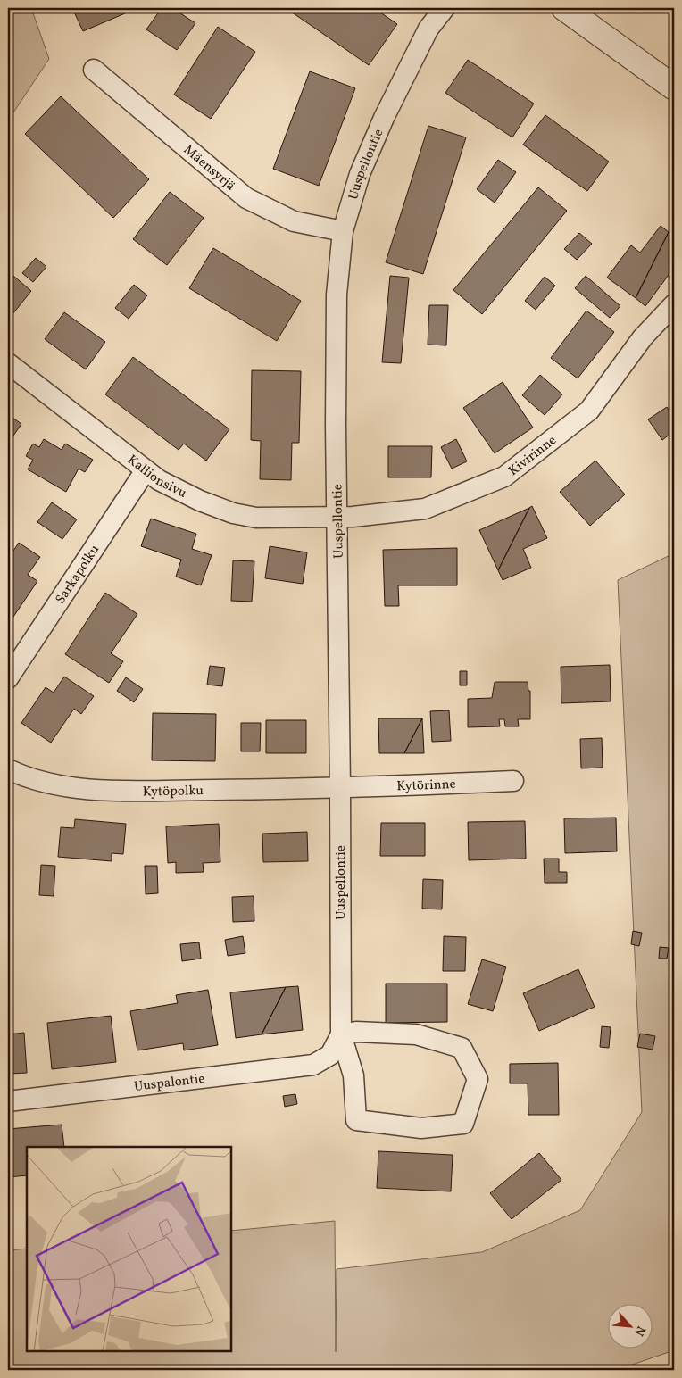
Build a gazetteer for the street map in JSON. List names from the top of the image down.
{
  "streets": {
    "street": [
      "Uuspellontie",
      "Mäensyrjä",
      "Kivirinne",
      "Kallionsivu",
      "Sarkapolku",
      "Kytörinne",
      "Kytöpolku",
      "Uuspalontie"
    ]
  },
  "crossings": [
    ["Uuspellontie", "Mäensyrjä"],
    ["Uuspellontie", "Kivirinne"],
    ["Uuspellontie", "Kallionsivu"],
    ["Uuspellontie", "Kytörinne"],
    ["Uuspellontie", "Kytöpolku"],
    ["Uuspellontie", "Uuspalontie"],
    ["Kivirinne", "Kallionsivu"],
    ["Kallionsivu", "Sarkapolku"],
    ["Kytörinne", "Kytöpolku"]
  ],
  "north": "bottom right"
}
